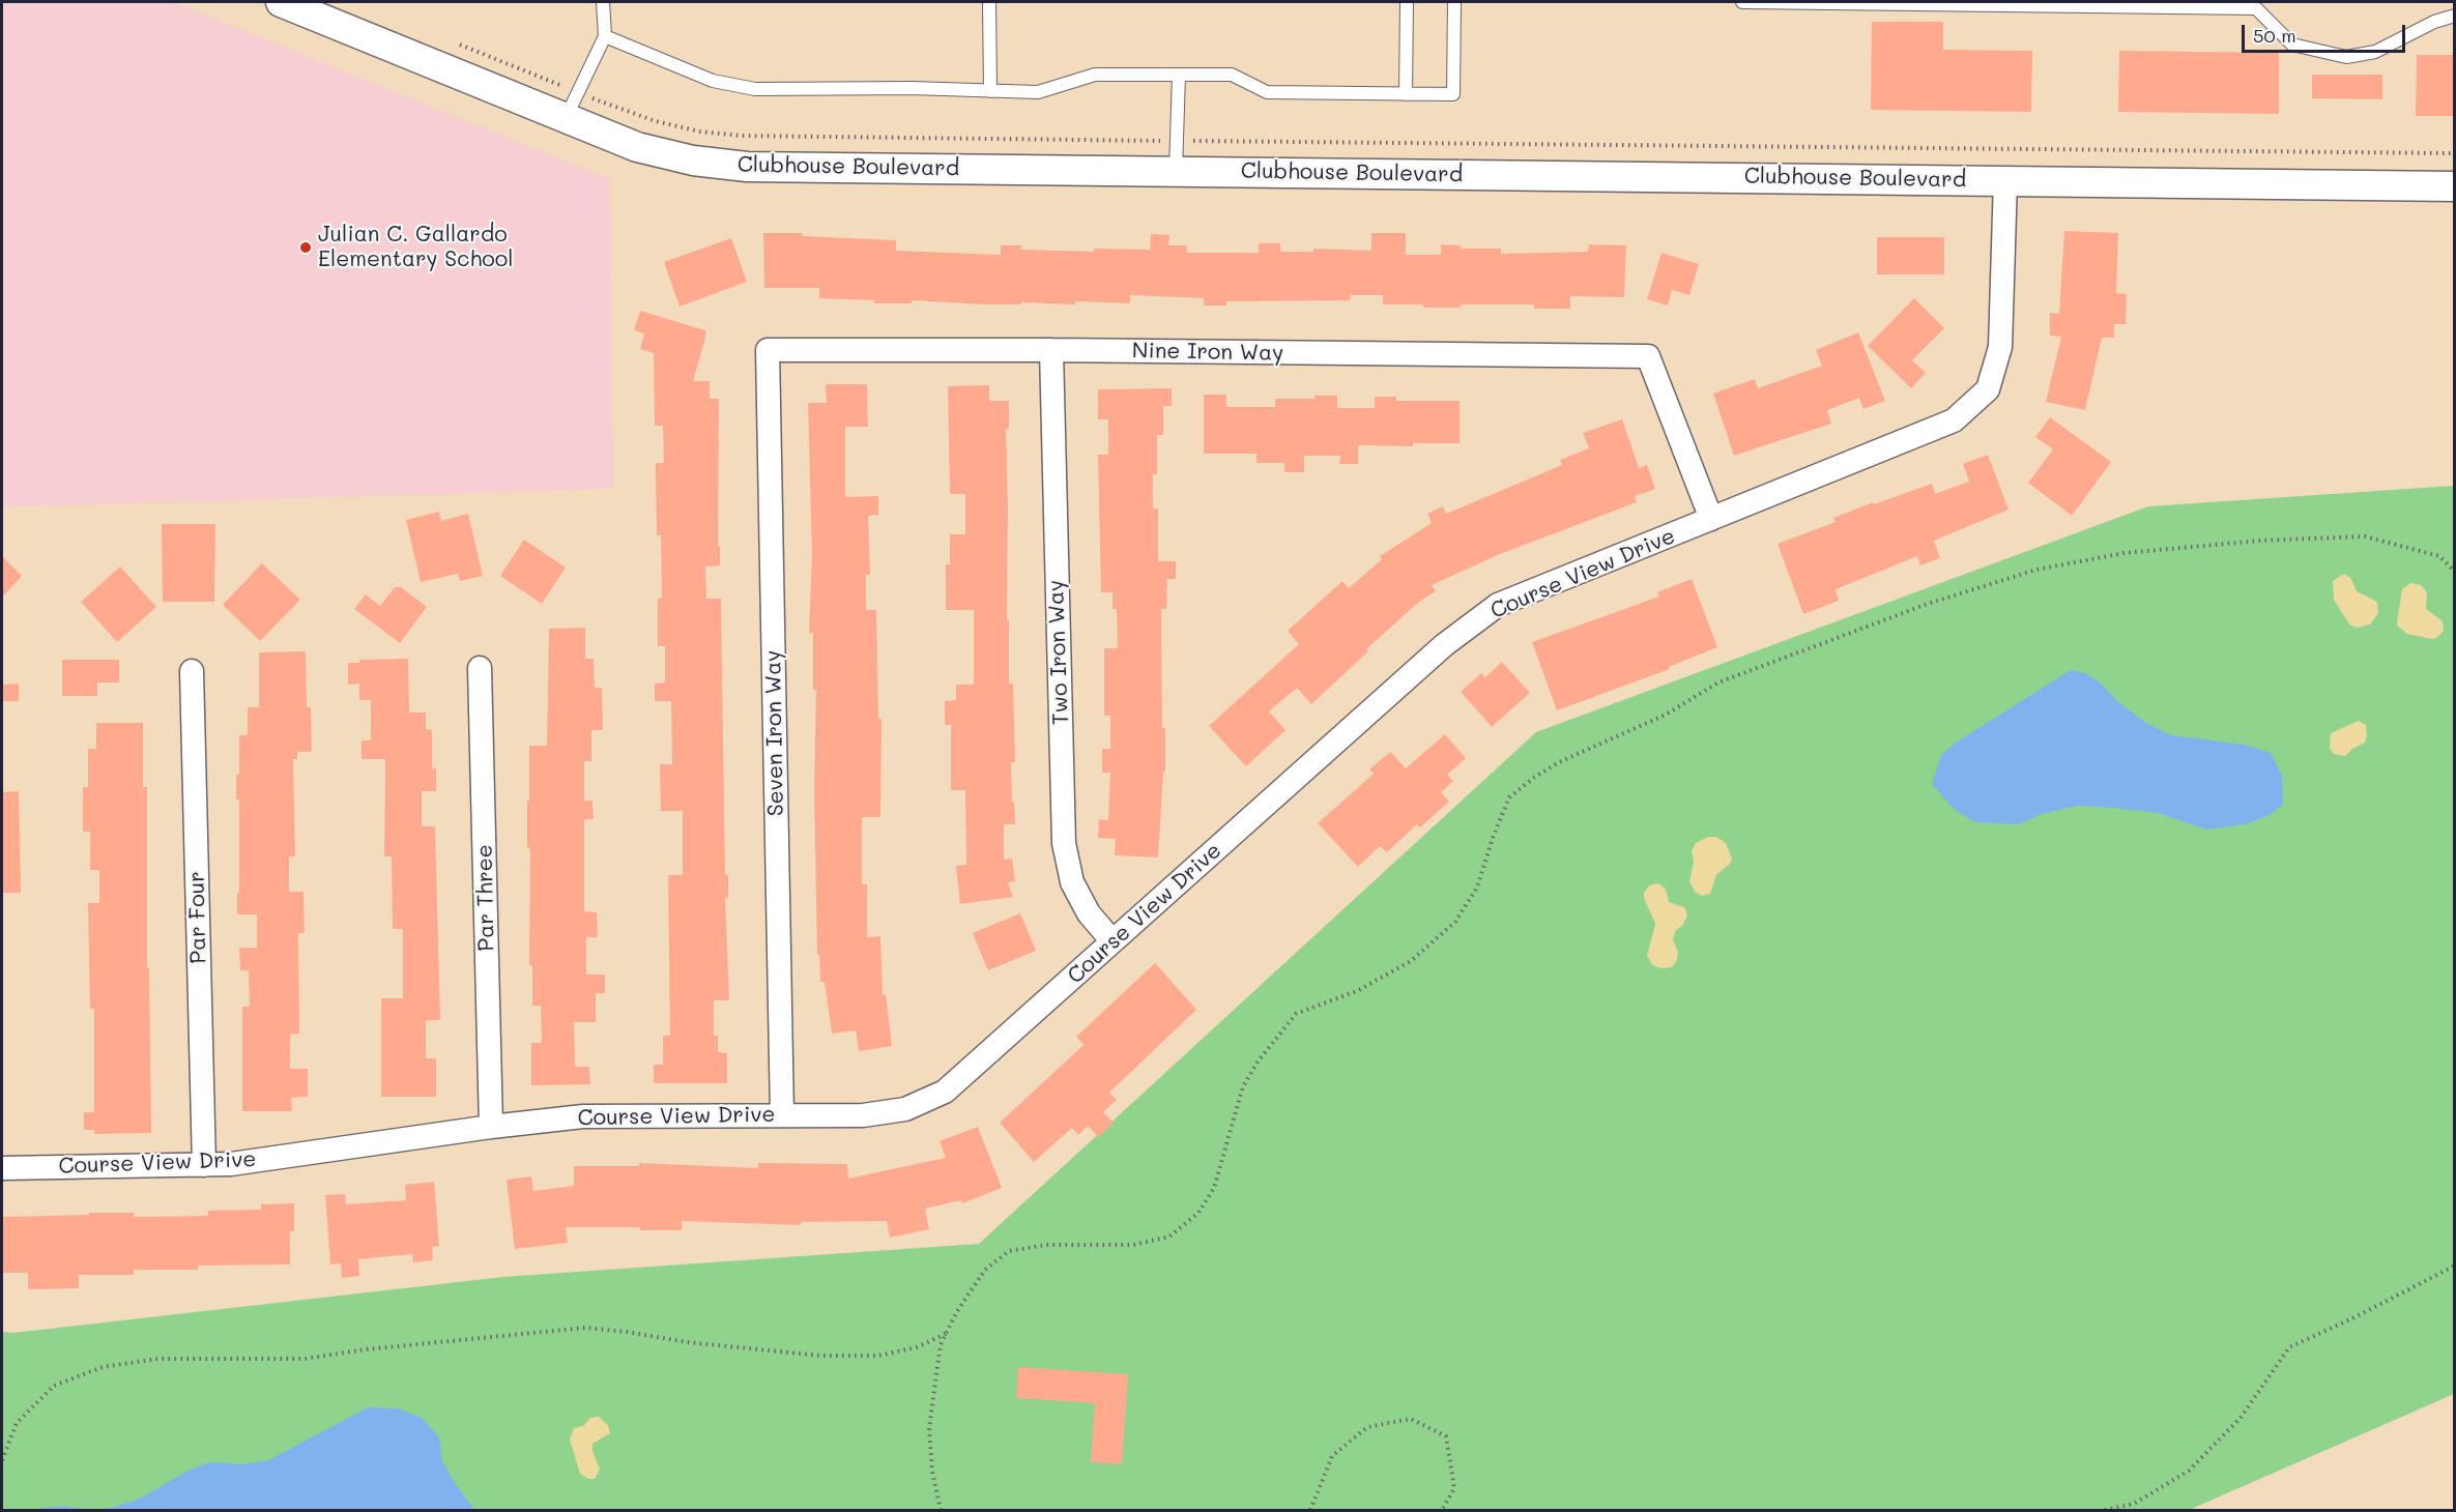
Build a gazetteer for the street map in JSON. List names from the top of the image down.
{
  "streets": {
    "street": [
      "Clubhouse Boulevard",
      "Nine Iron Way",
      "Course View Drive",
      "Two Iron Way",
      "Seven Iron Way",
      "Par Three",
      "Par Four"
    ]
  },
  "crossings": [
    ["Clubhouse Boulevard", "Course View Drive"],
    ["Nine Iron Way", "Course View Drive"],
    ["Nine Iron Way", "Two Iron Way"],
    ["Nine Iron Way", "Seven Iron Way"],
    ["Course View Drive", "Two Iron Way"],
    ["Course View Drive", "Seven Iron Way"],
    ["Course View Drive", "Par Three"],
    ["Course View Drive", "Par Four"]
  ],
  "places": ["Julian C. Gallardo Elementary School"],
  "scale_bar": "50 m"
}
